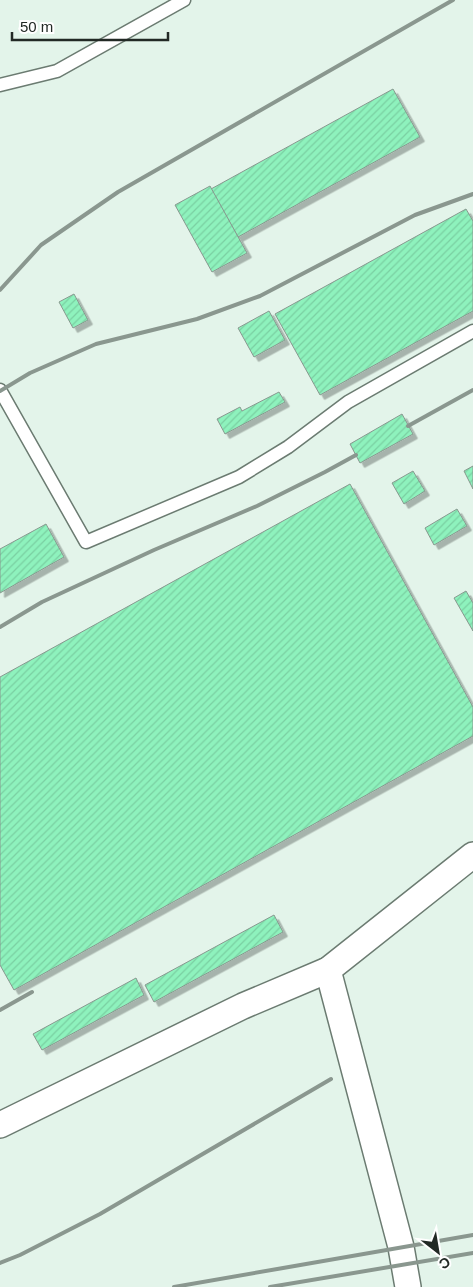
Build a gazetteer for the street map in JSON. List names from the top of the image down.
{
  "scale_bar": "50 m",
  "north": "bottom right"
}
